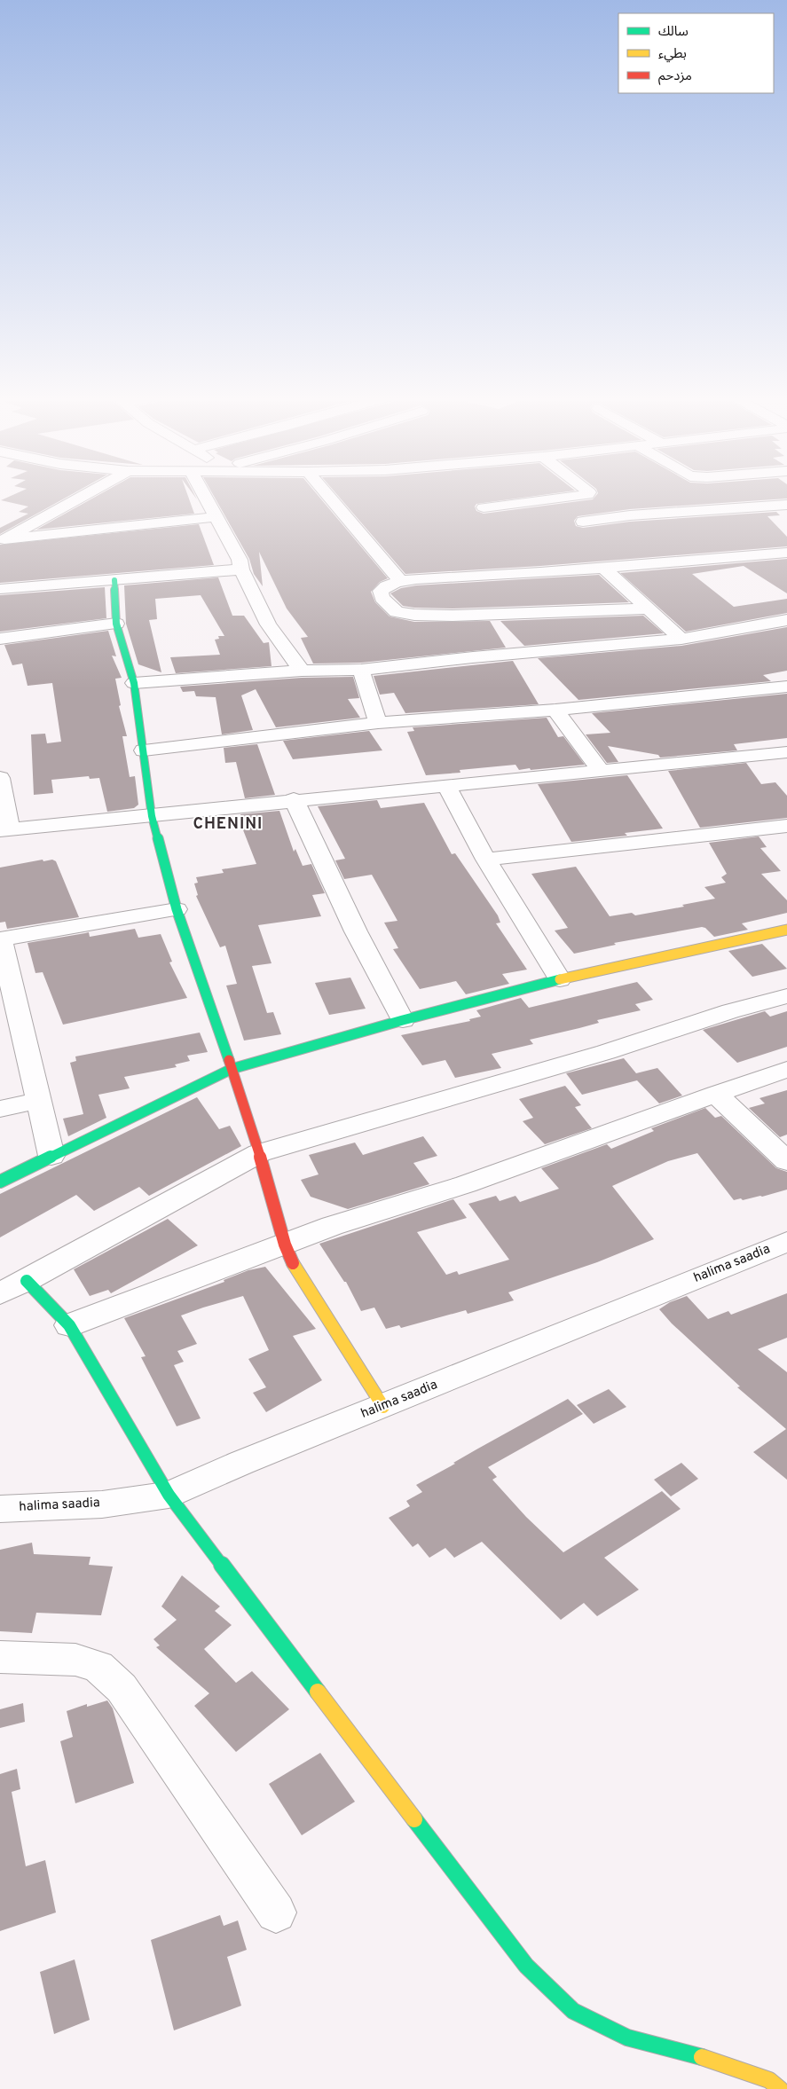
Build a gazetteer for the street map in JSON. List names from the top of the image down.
{
  "streets": {
    "street": ["halima saadia"]
  },
  "districts": ["CHENINI"],
  "legend": ["سالك", "بطيء", "مزدحم"]
}
